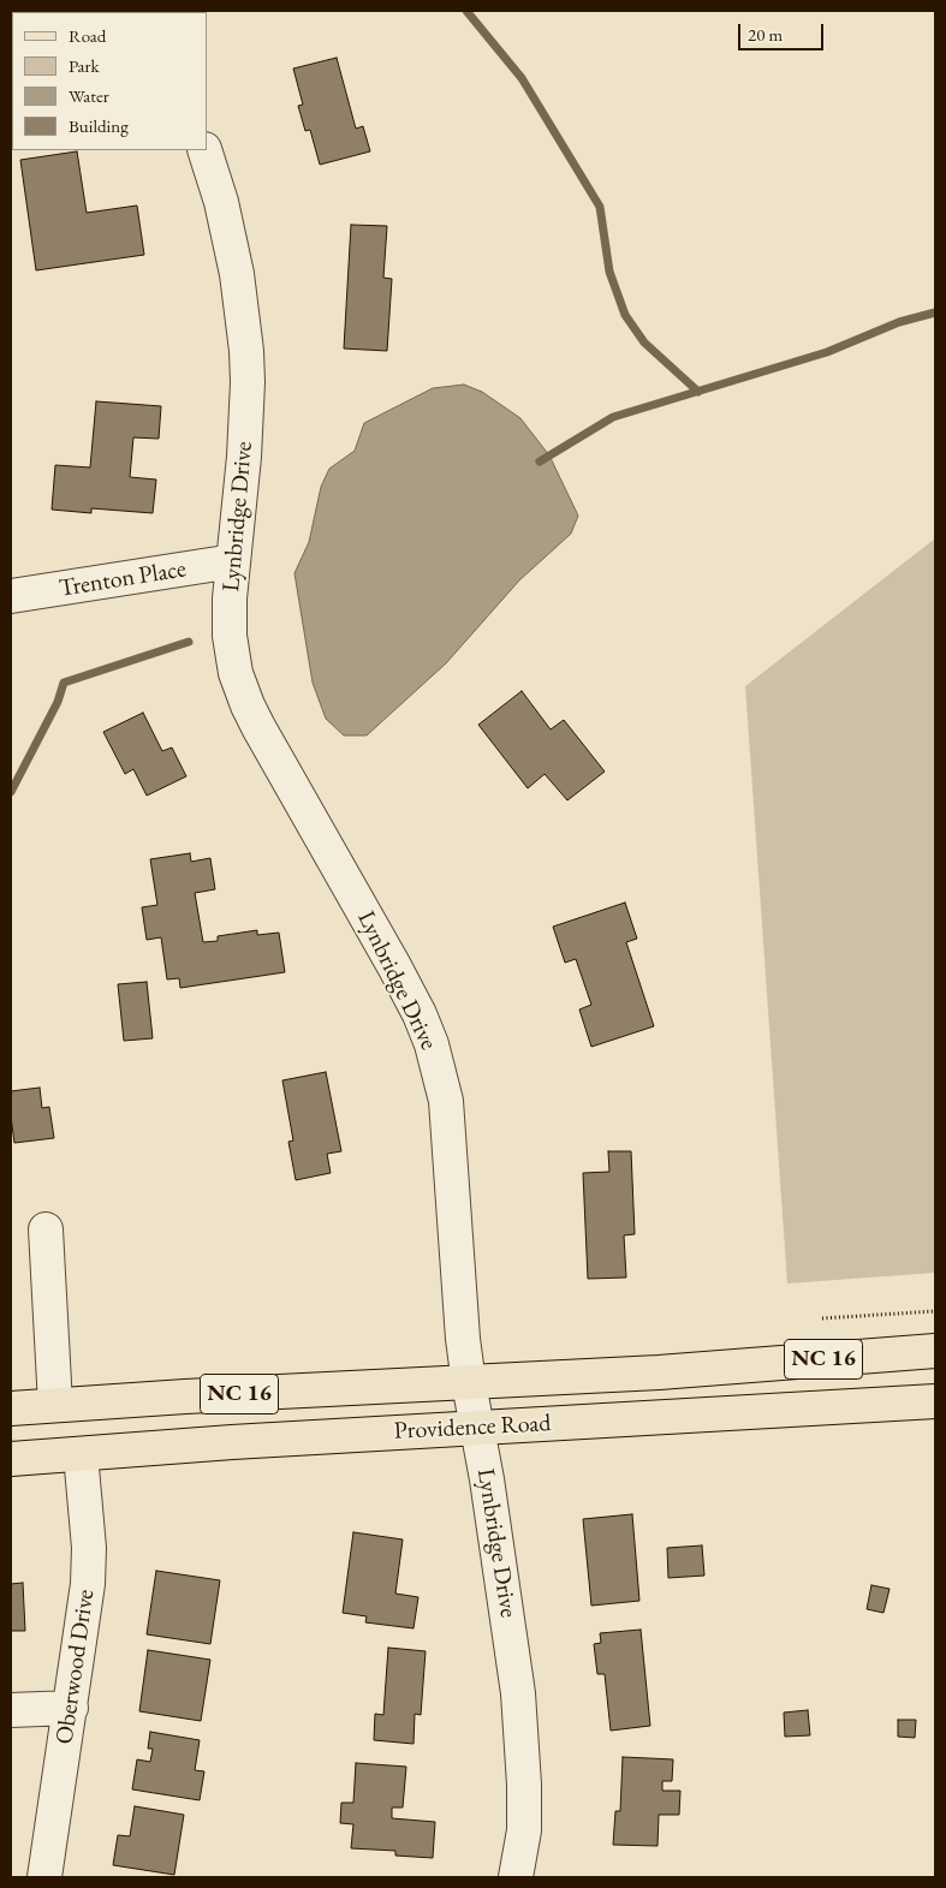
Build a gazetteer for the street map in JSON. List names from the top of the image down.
{
  "streets": {
    "main road": ["NC 16", "Providence Road"],
    "street": ["Lynbridge Drive", "Trenton Place", "Oberwood Drive"]
  },
  "crossings": [
    ["Lynbridge Drive", "Trenton Place"],
    ["Lynbridge Drive", "Providence Road"],
    ["Providence Road", "Oberwood Drive"]
  ],
  "legend": [
    "Road",
    "Park",
    "Water",
    "Building"
  ],
  "scale_bar": "20 m"
}
